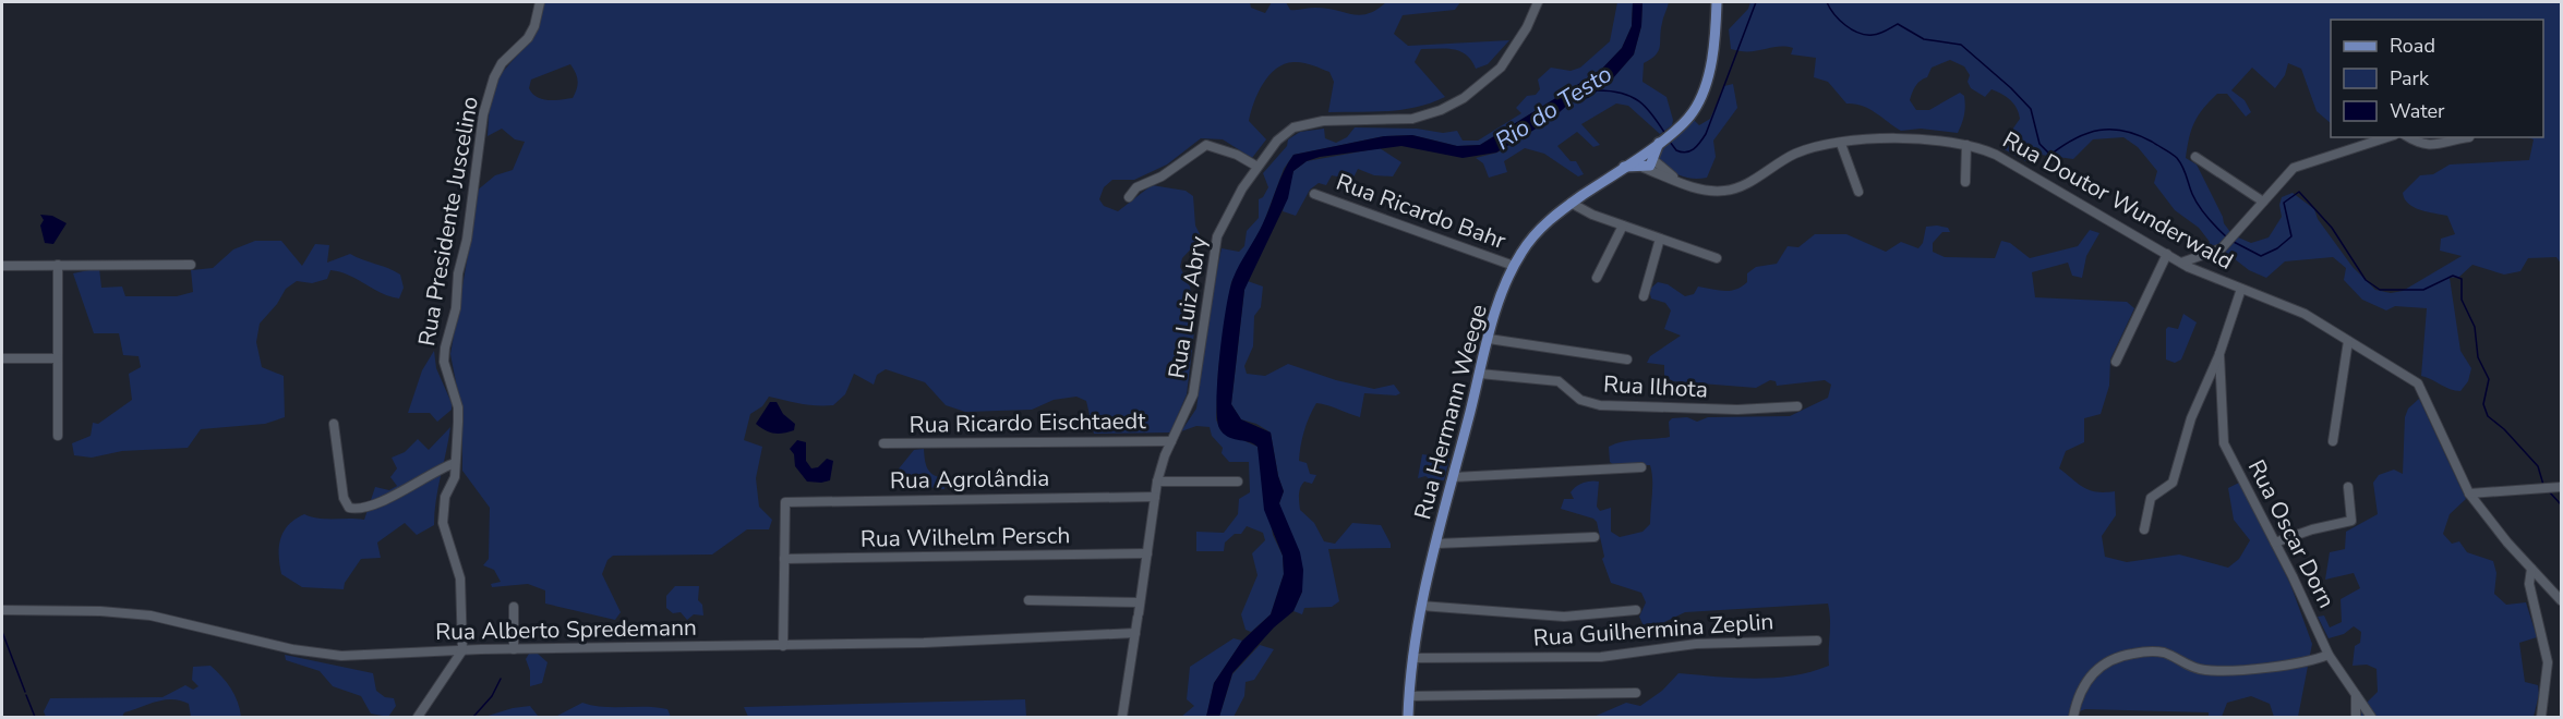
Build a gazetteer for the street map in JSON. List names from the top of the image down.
{
  "streets": {
    "main road": ["Rua Hermann Weege"],
    "street": [
      "Rua Doutor Wunderwald",
      "Rua Ricardo Bahr",
      "Rua Presidente Juscelino",
      "Rua Luiz Abry",
      "Rua Ilhota",
      "Rua Ricardo Eischtaedt",
      "Rua Agrolândia",
      "Rua Oscar Dorn",
      "Rua Wilhelm Persch",
      "Rua Alberto Spredemann",
      "Rua Guilhermina Zeplin"
    ]
  },
  "crossings": [
    ["Rua Doutor Wunderwald", "Rua Hermann Weege"],
    ["Rua Ricardo Bahr", "Rua Hermann Weege"],
    ["Rua Presidente Juscelino", "Rua Alberto Spredemann"],
    ["Rua Luiz Abry", "Rua Ricardo Eischtaedt"],
    ["Rua Luiz Abry", "Rua Agrolândia"],
    ["Rua Luiz Abry", "Rua Wilhelm Persch"],
    ["Rua Luiz Abry", "Rua Alberto Spredemann"],
    ["Rua Ilhota", "Rua Hermann Weege"],
    ["Rua Hermann Weege", "Rua Guilhermina Zeplin"],
    ["Rua Agrolândia", "Rua Wilhelm Persch"]
  ],
  "water": ["Rio do Testo"],
  "legend": ["Road", "Park", "Water"]
}
